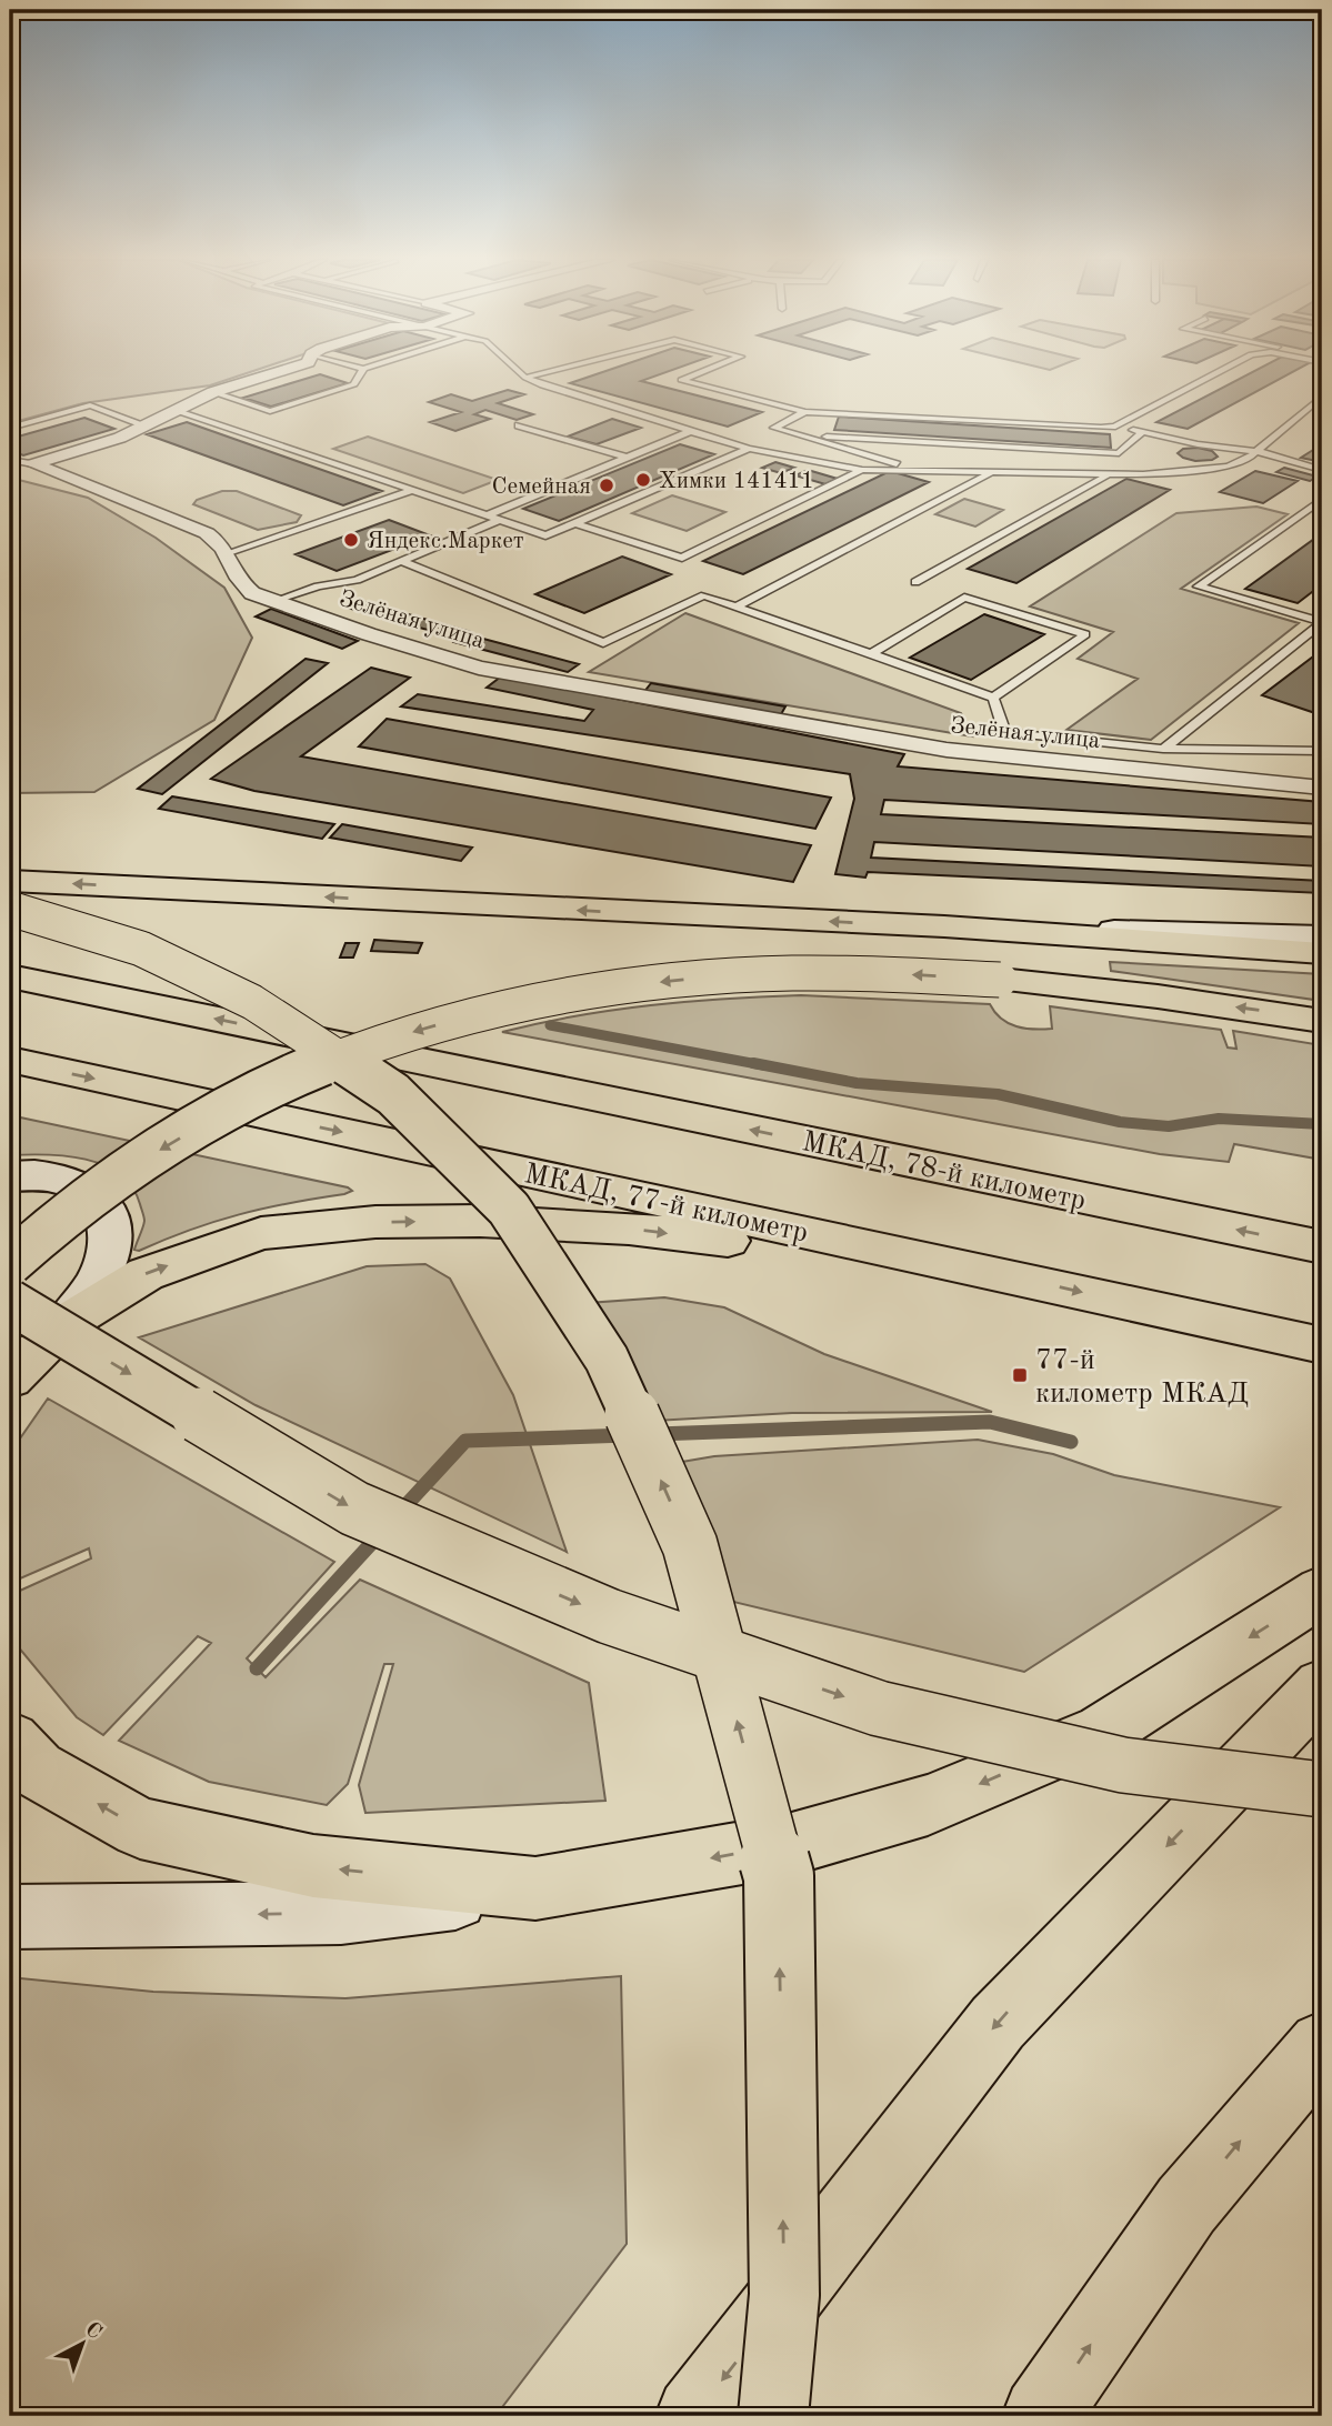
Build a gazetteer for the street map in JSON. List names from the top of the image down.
{
  "streets": {
    "main road": ["МКАД, 78-й километр", "МКАД, 77-й километр"],
    "street": ["Зелёная улица"]
  },
  "places": {
    "other": ["Химки 141411", "Семейная", "Яндекс.Маркет"],
    "transit": ["77-й километр МКАД"]
  },
  "north": "top right"
}
